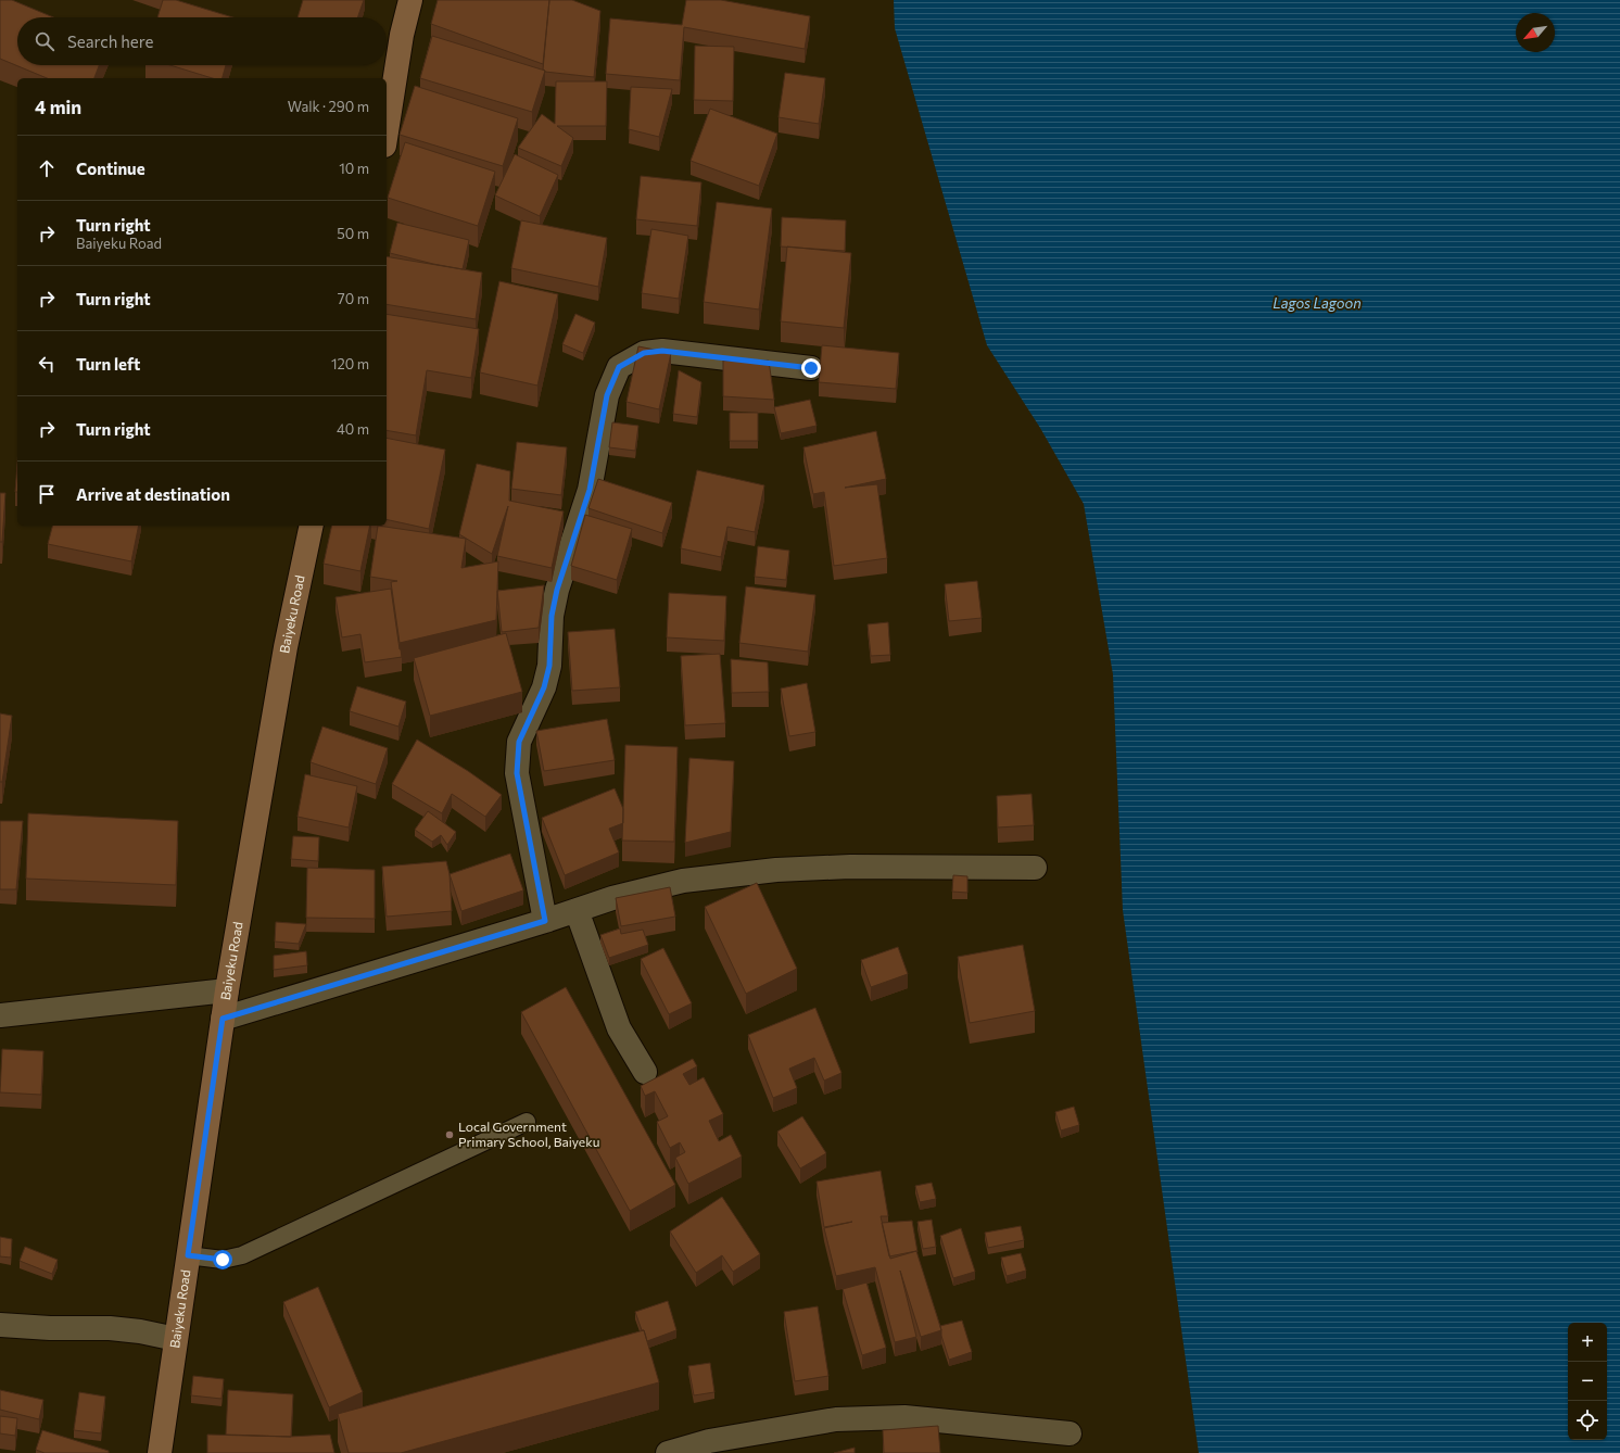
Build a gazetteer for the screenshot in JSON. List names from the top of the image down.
{
  "streets": {
    "main road": ["Baiyeku Road"]
  },
  "water": ["Lagos Lagoon"],
  "places": ["Local Government Primary School, Baiyeku"],
  "north": "bottom left",
  "page": {
    "search": "Search here",
    "heading": ["4 min", "Walk · 290 m"],
    "list": [
      ["Continue", "10 m"],
      ["Turn right", "Baiyeku Road", "50 m"],
      ["Turn right", "70 m"],
      ["Turn left", "120 m"],
      ["Turn right", "40 m"],
      "Arrive at destination"
    ],
    "map_buttons": ["+", "−"]
  }
}
